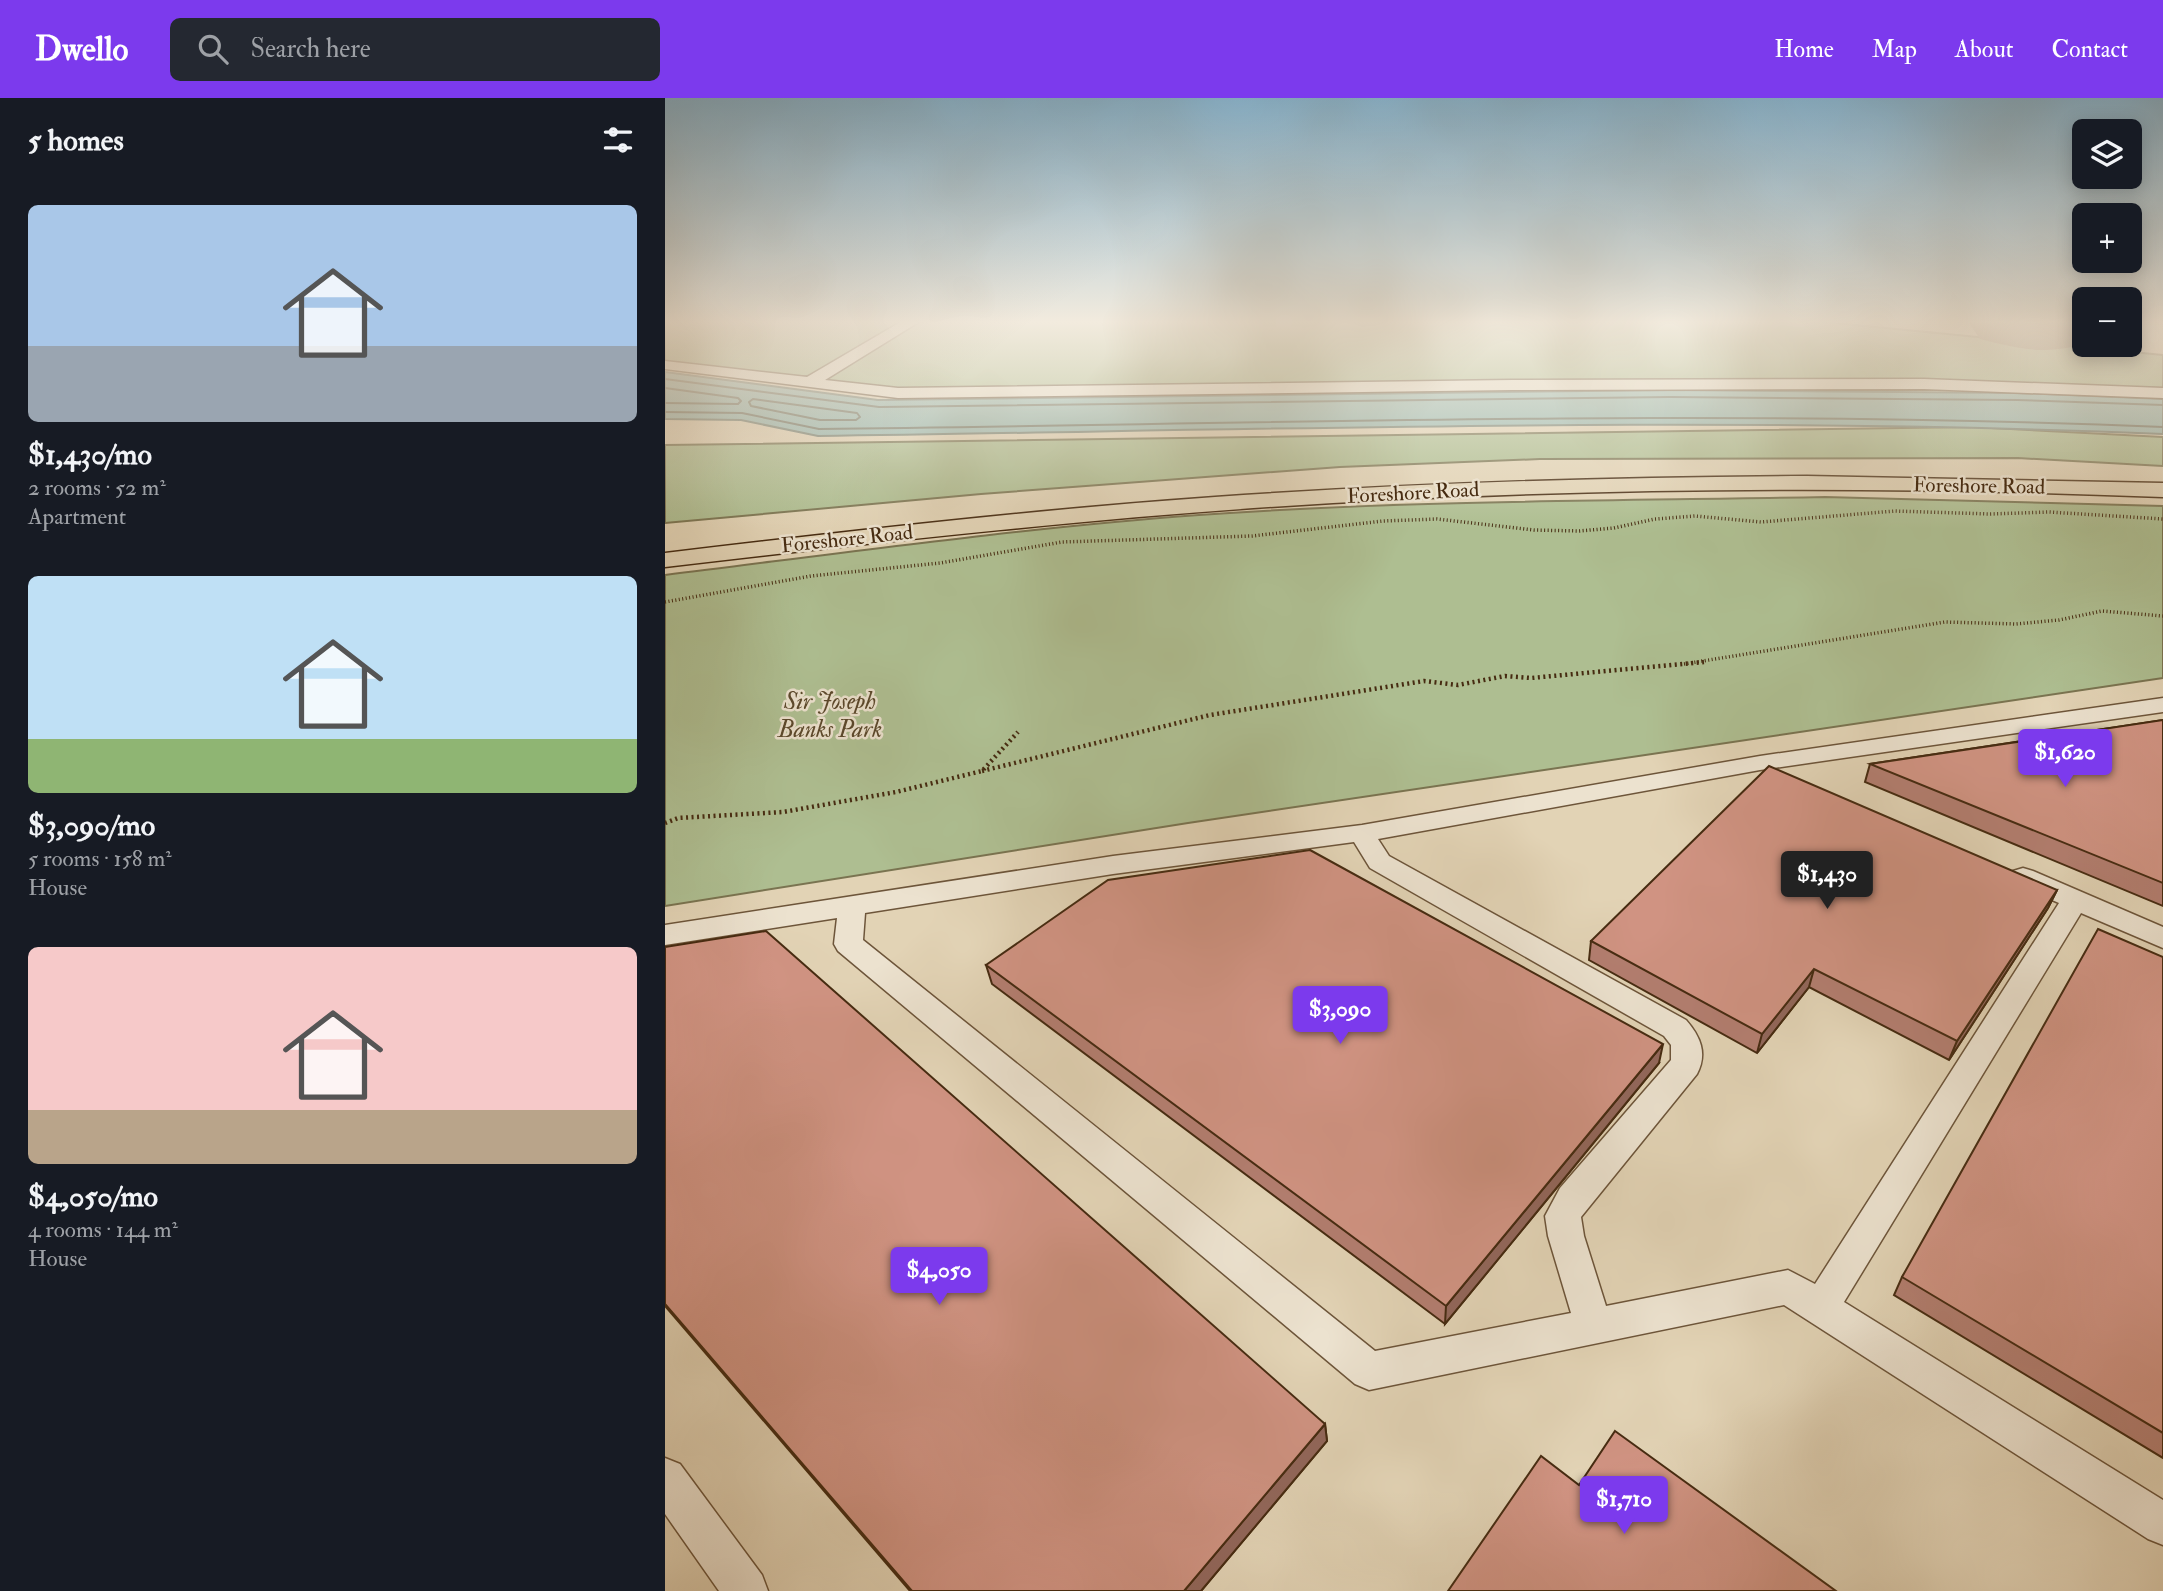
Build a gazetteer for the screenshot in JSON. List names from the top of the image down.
{
  "streets": {
    "main road": ["Foreshore Road"]
  },
  "parks": ["Sir Joseph Banks Park"],
  "page": {
    "header": "Dwello",
    "search": "Search here",
    "nav": [
      "Home",
      "Map",
      "About",
      "Contact"
    ],
    "heading": "5 homes",
    "map_buttons": ["+", "−"],
    "list": [
      {
        "name": "$1,430/mo",
        "note": "2 rooms · 52 m² · Apartment"
      },
      {
        "name": "$3,090/mo",
        "note": "5 rooms · 158 m² · House"
      },
      {
        "name": "$4,050/mo",
        "note": "4 rooms · 144 m² · House"
      }
    ],
    "price": [
      "$1,620",
      "$1,430",
      "$3,090",
      "$4,050",
      "$1,710"
    ]
  }
}
